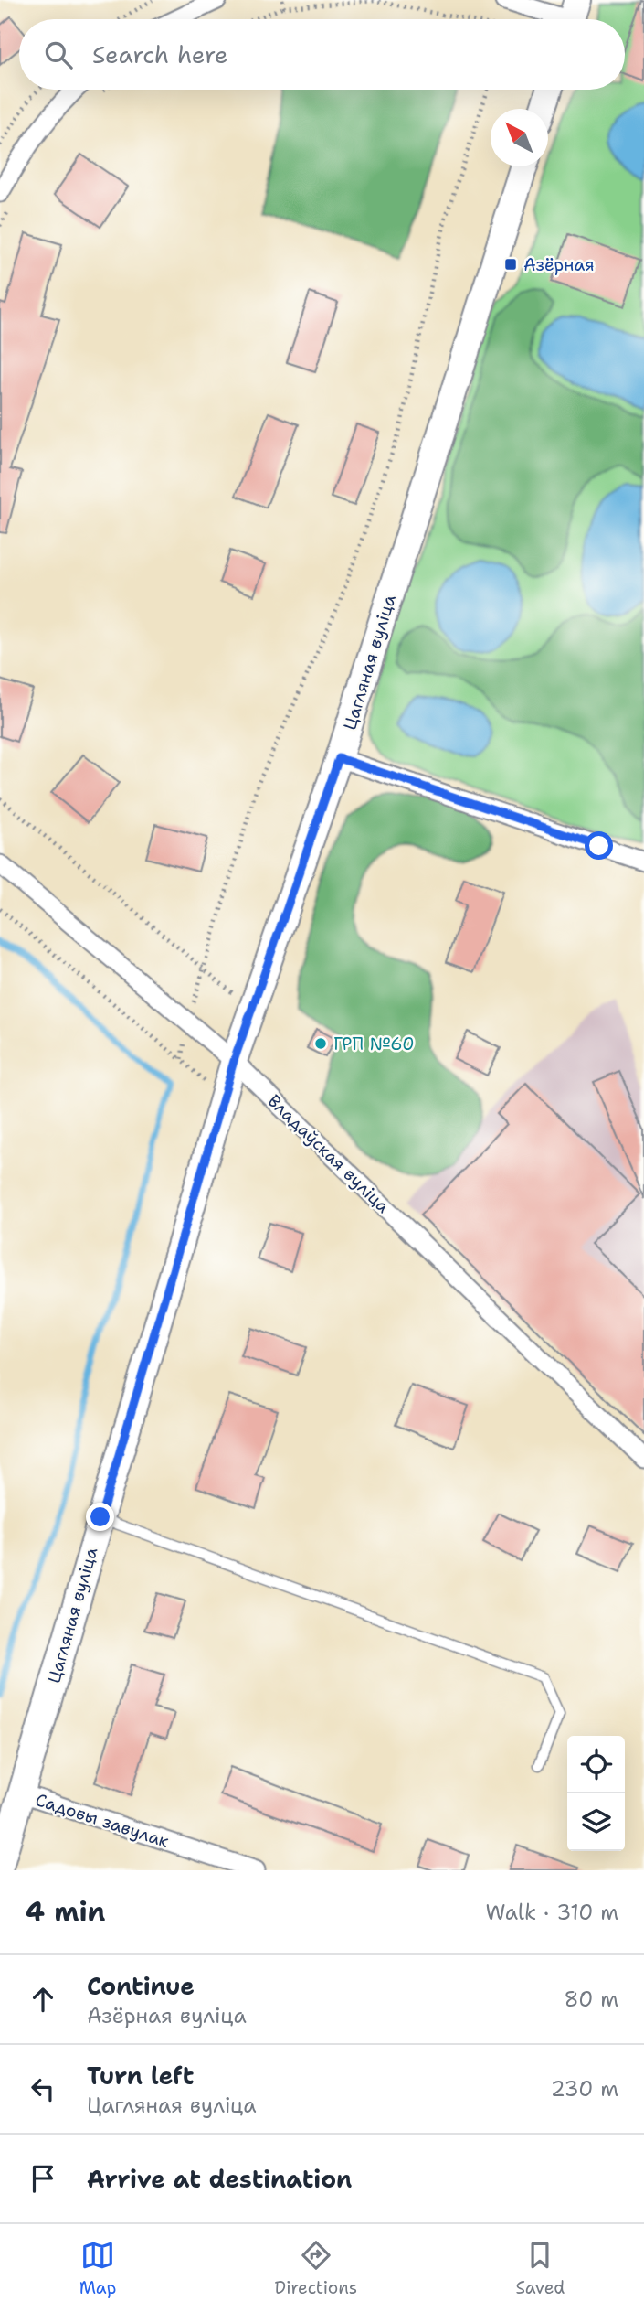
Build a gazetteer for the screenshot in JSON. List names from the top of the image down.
{
  "streets": {
    "street": ["Цагляная вуліца", "Владаўская вуліца", "Садовы завулак"]
  },
  "crossings": [
    ["Цагляная вуліца", "Владаўская вуліца"],
    ["Цагляная вуліца", "Садовы завулак"]
  ],
  "places": {
    "transit": ["Азёрная"],
    "other": ["ГРП №60"]
  },
  "north": "top left",
  "page": {
    "search": "Search here",
    "heading": ["4 min", "Walk · 310 m"],
    "list": [
      ["Continue", "Азёрная вуліца", "80 m"],
      ["Turn left", "Цагляная вуліца", "230 m"],
      "Arrive at destination"
    ],
    "nav": ["Map", "Directions", "Saved"]
  }
}
